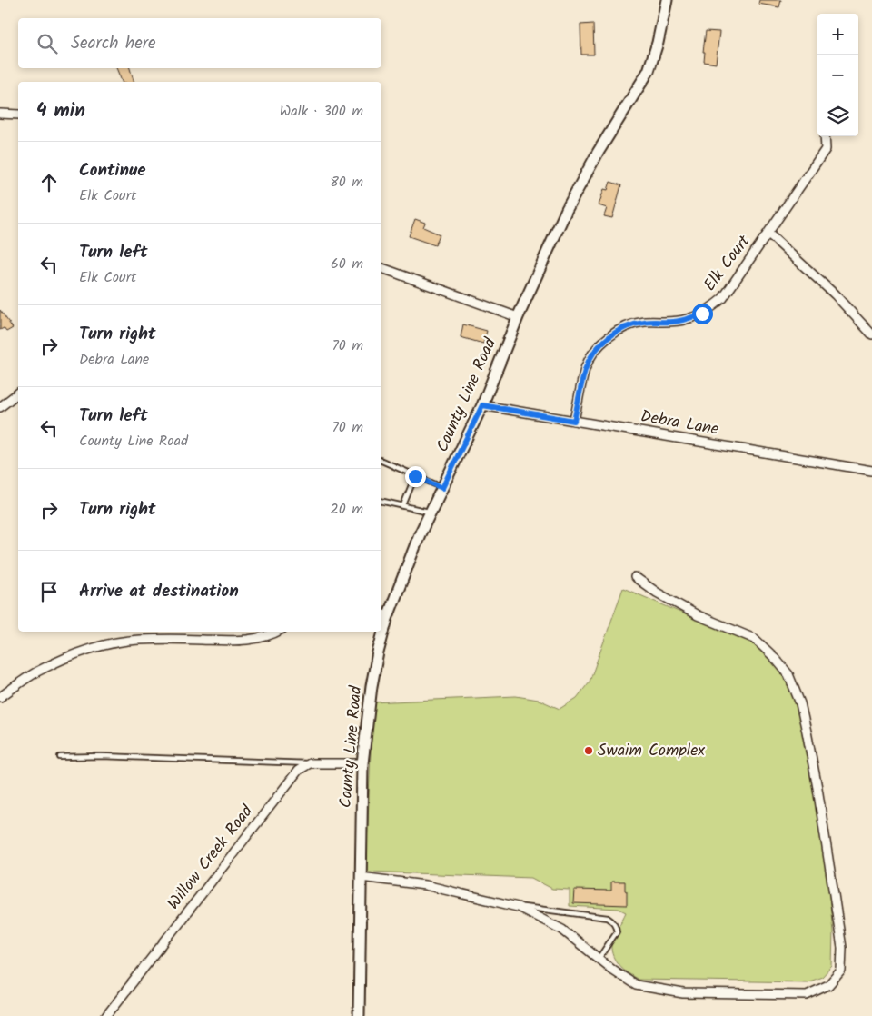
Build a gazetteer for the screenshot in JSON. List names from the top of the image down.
{
  "streets": {
    "street": [
      "Elk Court",
      "County Line Road",
      "Debra Lane",
      "Willow Creek Road"
    ]
  },
  "crossings": [
    ["Elk Court", "Debra Lane"],
    ["County Line Road", "Debra Lane"]
  ],
  "places": ["Swaim Complex"],
  "page": {
    "map_buttons": ["+", "−"],
    "search": "Search here",
    "heading": ["4 min", "Walk · 300 m"],
    "list": [
      ["Continue", "Elk Court", "80 m"],
      ["Turn left", "Elk Court", "60 m"],
      ["Turn right", "Debra Lane", "70 m"],
      ["Turn left", "County Line Road", "70 m"],
      ["Turn right", "20 m"],
      "Arrive at destination"
    ]
  }
}
